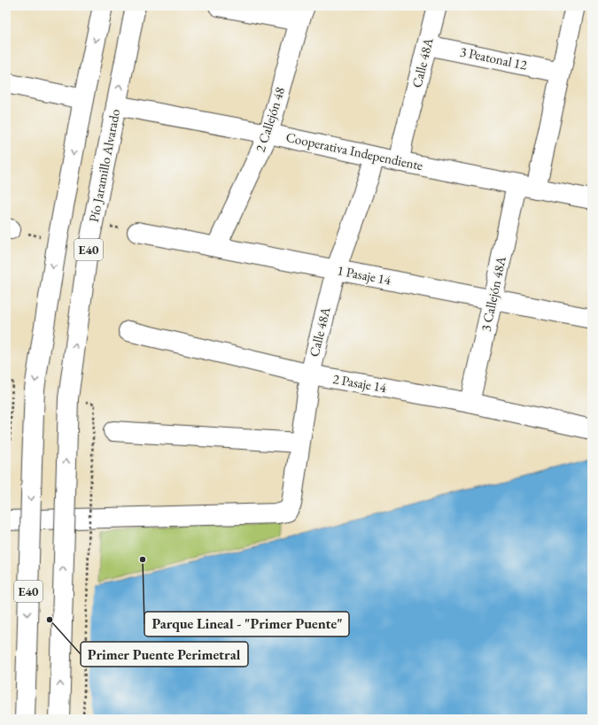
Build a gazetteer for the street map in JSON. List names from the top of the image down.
{
  "streets": {
    "main road": [
      "3 Peatonal 12",
      "Calle 48A",
      "2 Callejón 48",
      "Cooperativa Independiente",
      "Pío Jaramillo Alvarado",
      "E40",
      "1 Pasaje 14",
      "3 Callejón 48A",
      "2 Pasaje 14"
    ]
  },
  "crossings": [
    ["3 Peatonal 12", "Calle 48A"],
    ["Calle 48A", "Cooperativa Independiente"],
    ["Calle 48A", "1 Pasaje 14"],
    ["Calle 48A", "2 Pasaje 14"],
    ["2 Callejón 48", "Cooperativa Independiente"],
    ["2 Callejón 48", "1 Pasaje 14"],
    ["Cooperativa Independiente", "Pío Jaramillo Alvarado"],
    ["Cooperativa Independiente", "3 Callejón 48A"],
    ["1 Pasaje 14", "3 Callejón 48A"],
    ["3 Callejón 48A", "2 Pasaje 14"]
  ],
  "places": ["Parque Lineal - \"Primer Puente\"", "Primer Puente Perimetral"]
}
